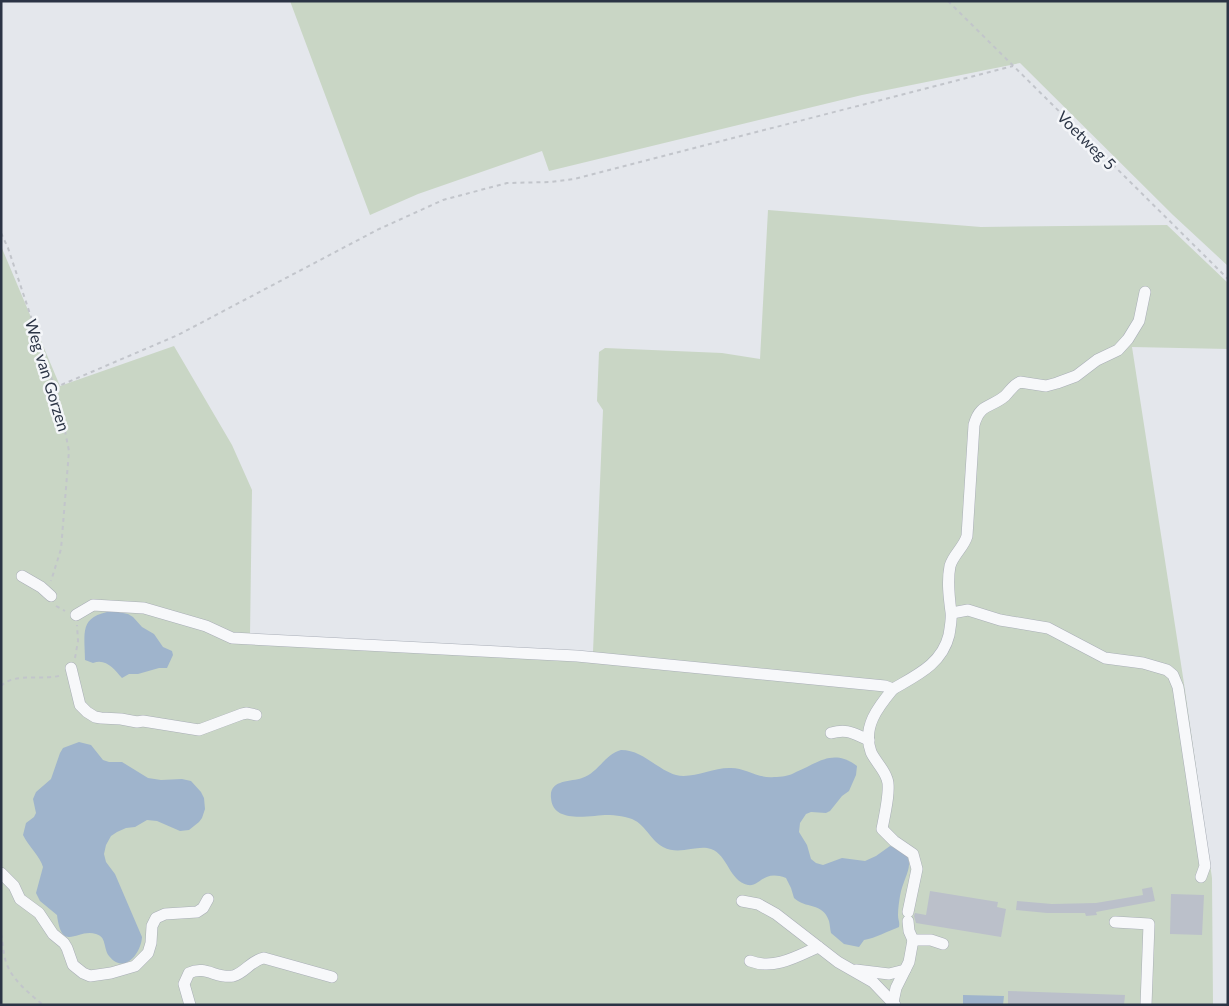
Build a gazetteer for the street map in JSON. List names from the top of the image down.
{
  "streets": {
    "path": ["Voetweg 5", "Weg van Gorzen"]
  }
}
